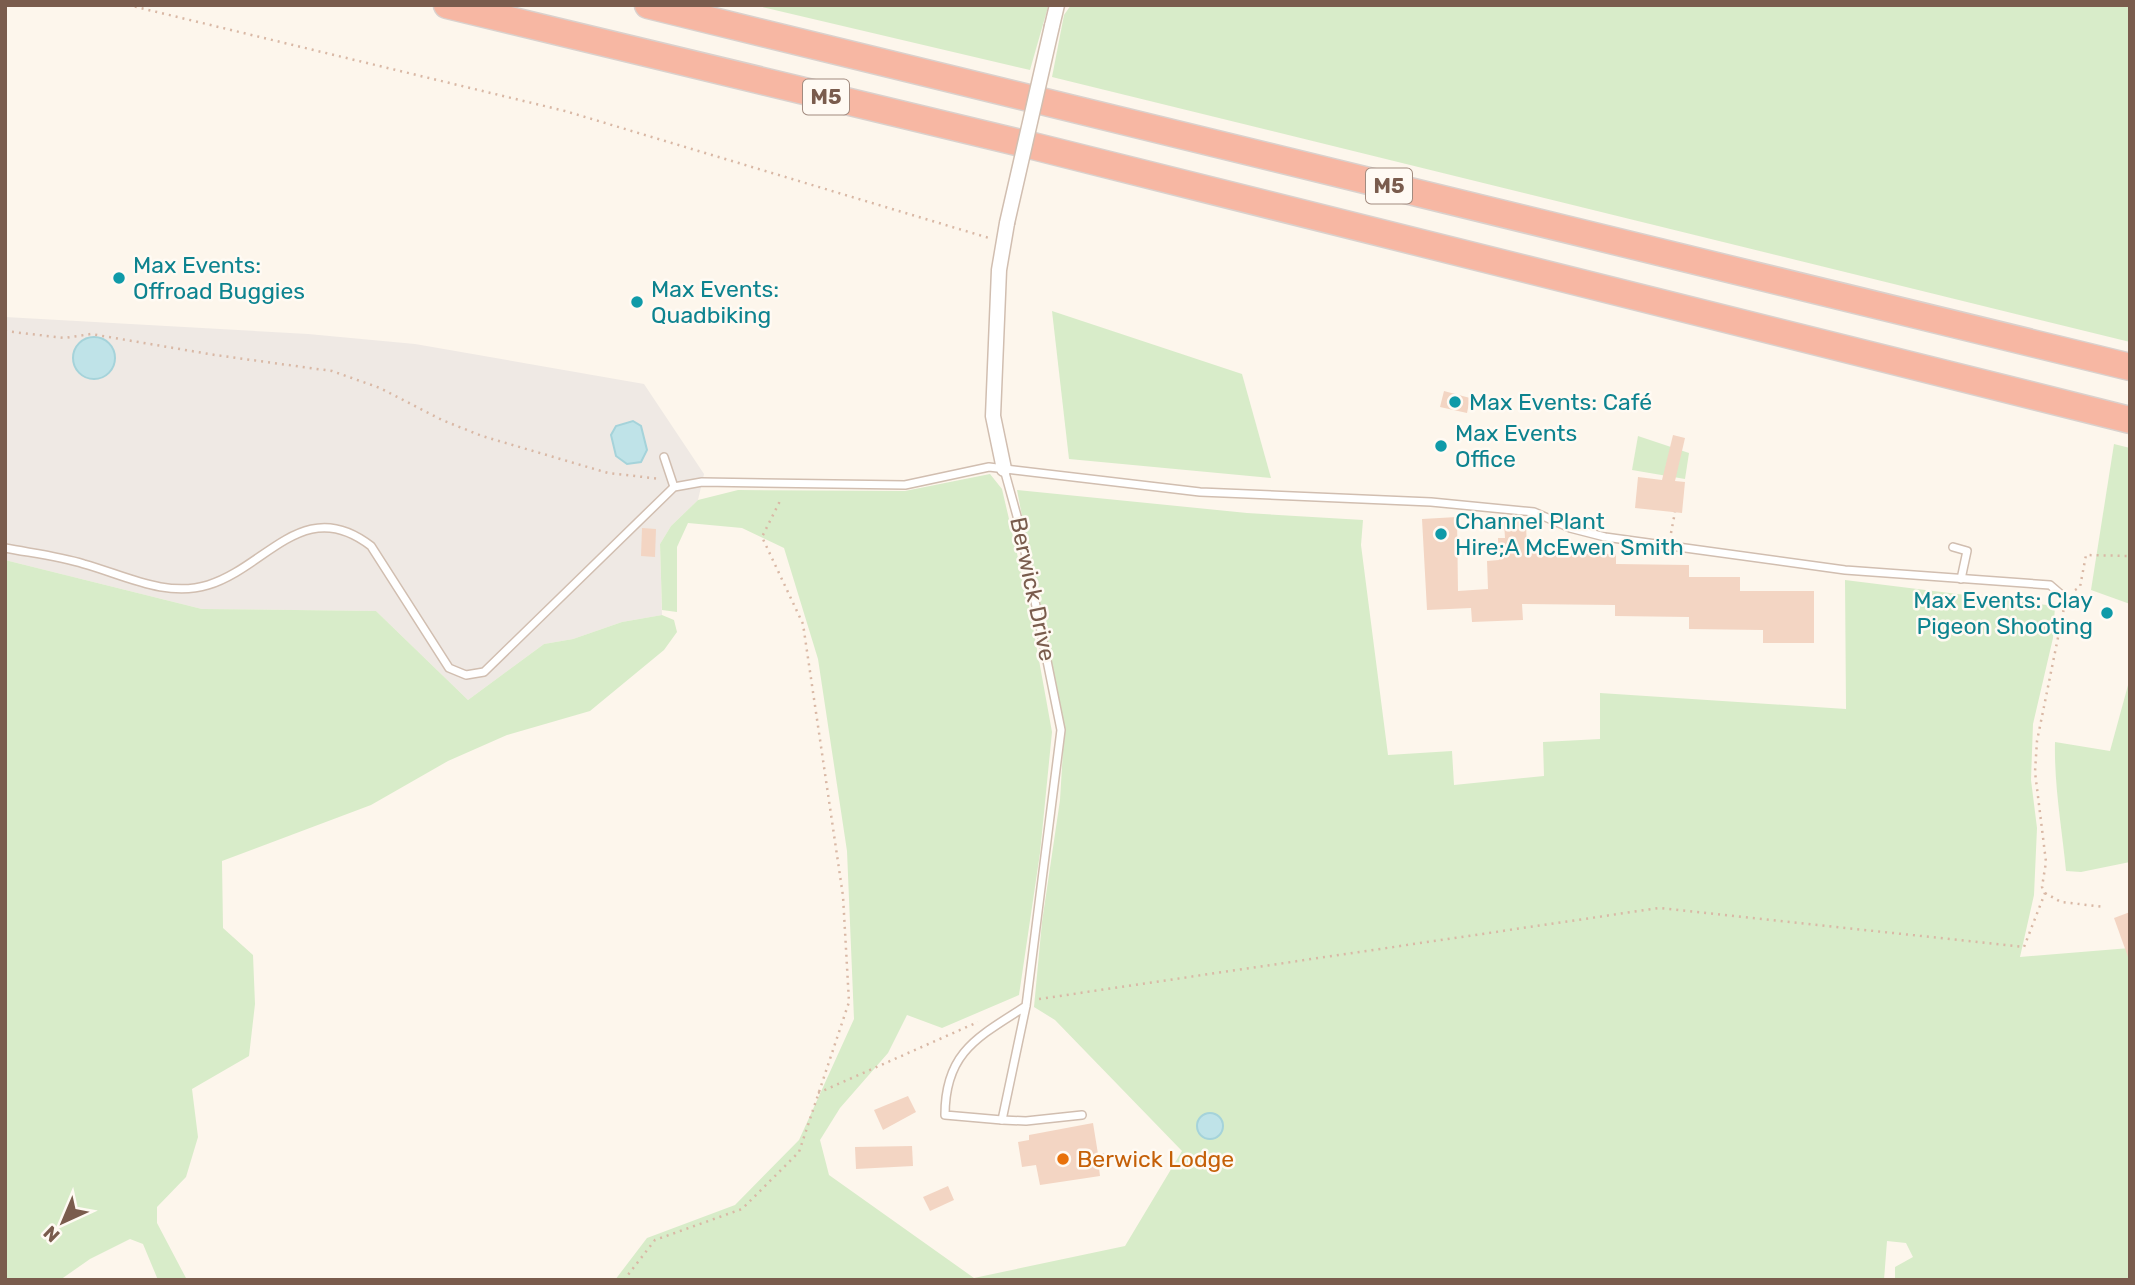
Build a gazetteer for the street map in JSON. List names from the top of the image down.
{
  "streets": {
    "highway": ["M5"],
    "street": ["Berwick Drive"]
  },
  "places": [
    "Max Events: Offroad Buggies",
    "Max Events: Quadbiking",
    "Max Events: Café",
    "Max Events Office",
    "Channel Plant Hire;A McEwen Smith",
    "Max Events: Clay Pigeon Shooting",
    "Berwick Lodge"
  ],
  "north": "bottom left"
}
